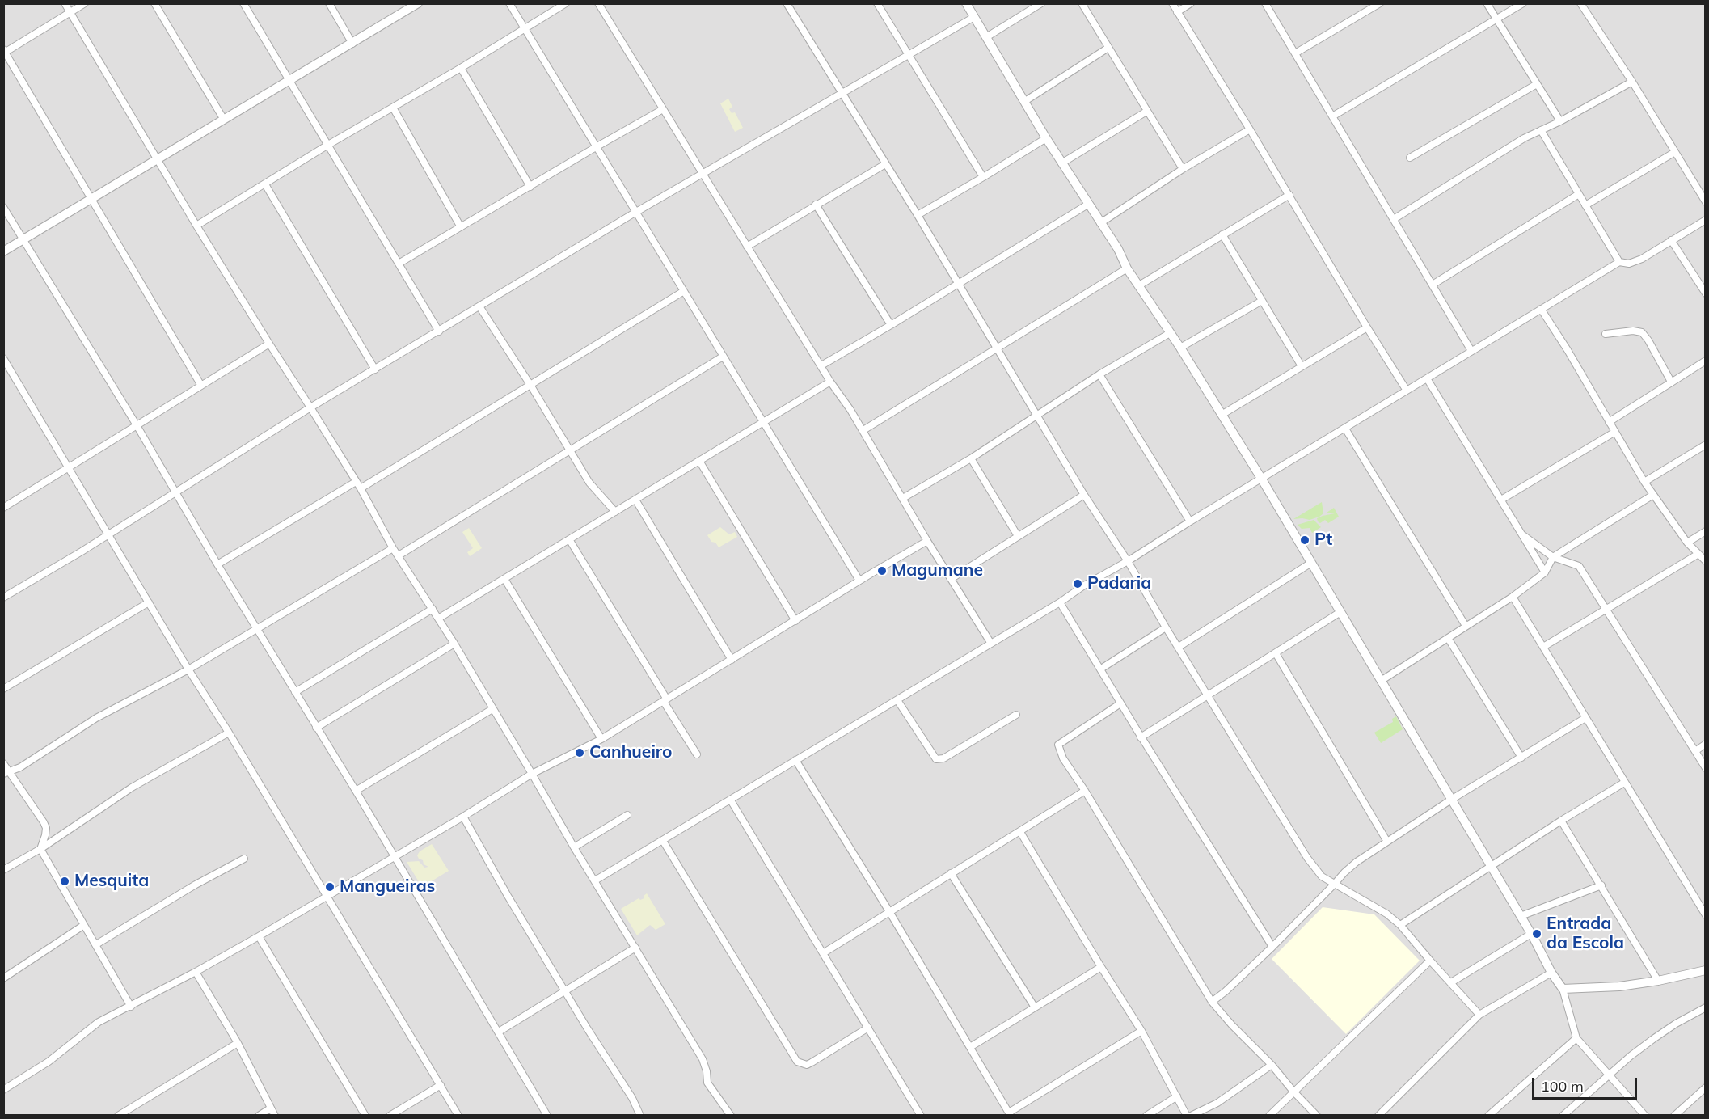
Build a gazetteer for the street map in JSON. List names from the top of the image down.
{
  "places": [
    "Pt",
    "Magumane",
    "Padaria",
    "Canhueiro",
    "Mesquita",
    "Mangueiras",
    "Entrada da Escola"
  ],
  "scale_bar": "100 m"
}
